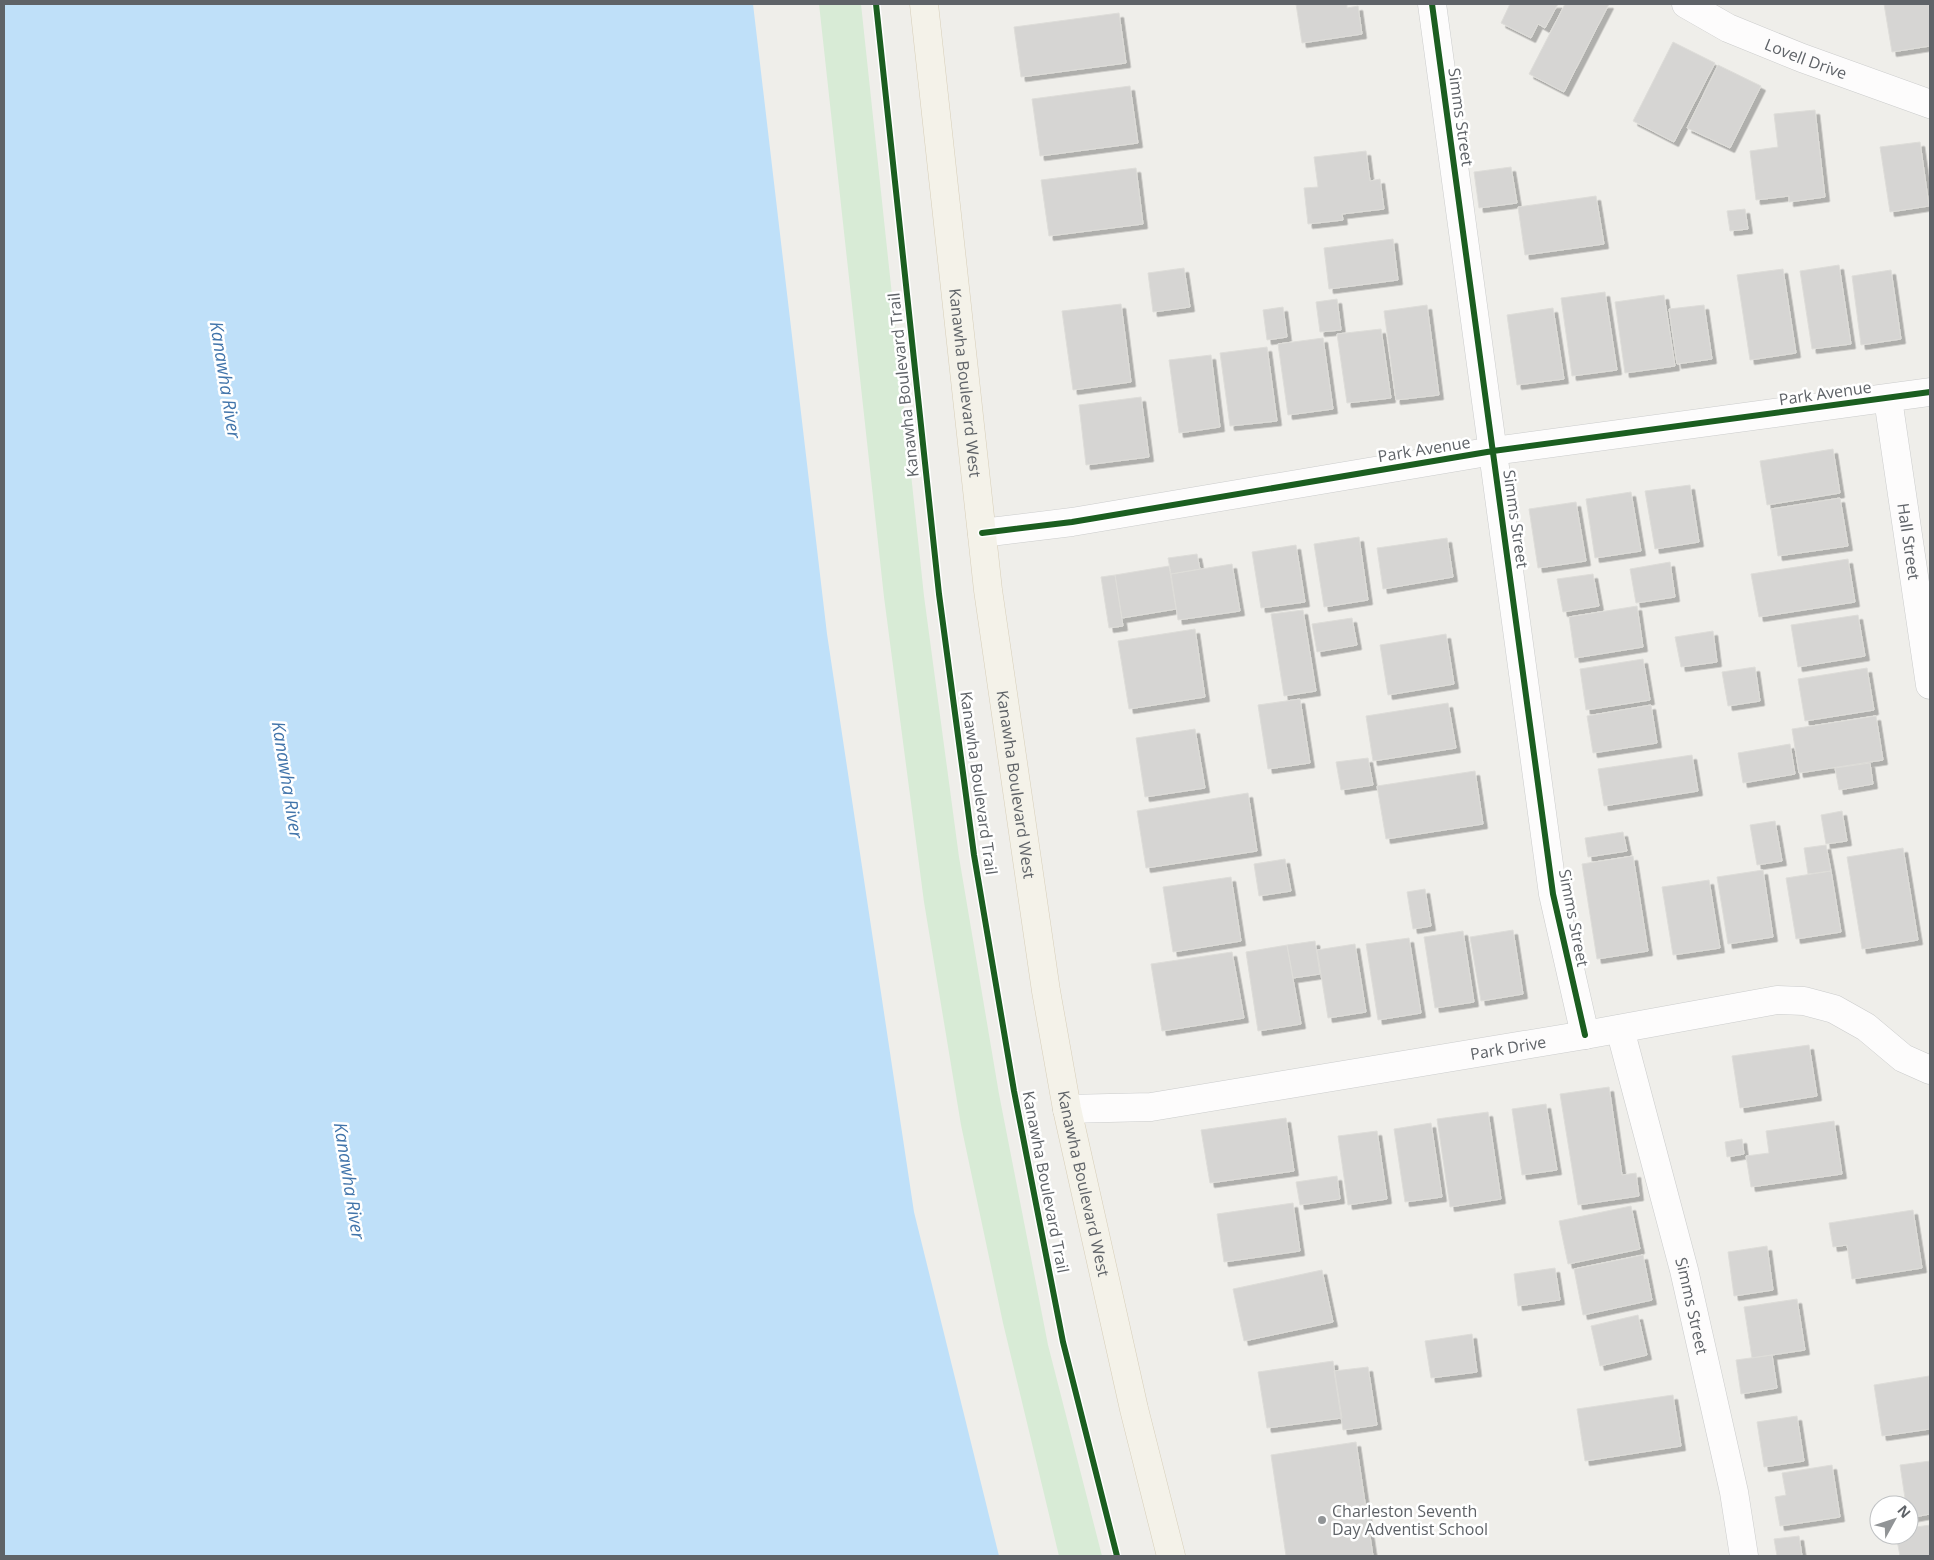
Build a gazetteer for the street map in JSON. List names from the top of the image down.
{
  "streets": {
    "main road": ["Kanawha Boulevard West"],
    "street": [
      "Lovell Drive",
      "Simms Street",
      "Park Avenue",
      "Hall Street",
      "Park Drive"
    ],
    "cycle path": ["Kanawha Boulevard Trail"]
  },
  "crossings": [
    ["Simms Street", "Park Avenue"],
    ["Simms Street", "Park Drive"],
    ["Kanawha Boulevard West", "Park Avenue"],
    ["Kanawha Boulevard West", "Park Drive"],
    ["Park Avenue", "Hall Street"]
  ],
  "water": ["Kanawha River"],
  "places": ["Charleston Seventh Day Adventist School"],
  "north": "top right"
}
